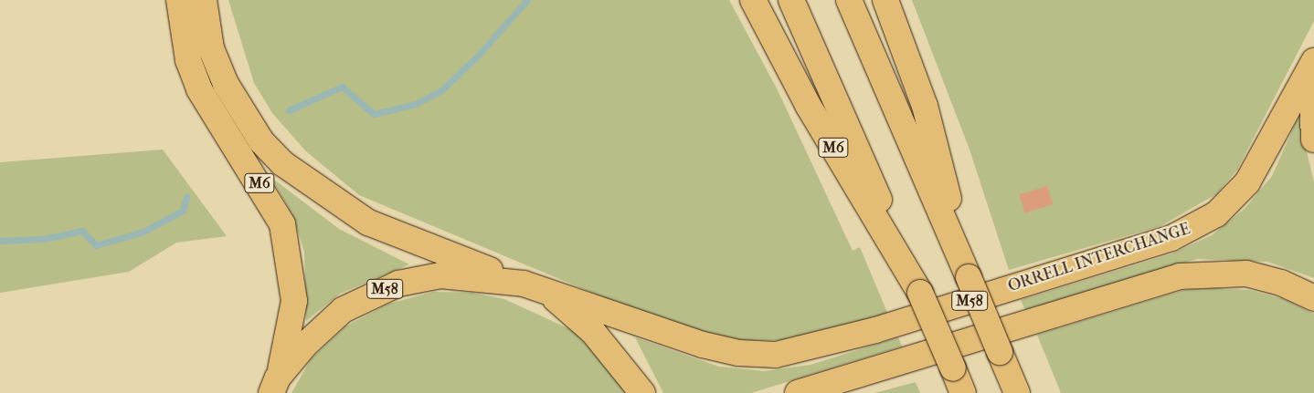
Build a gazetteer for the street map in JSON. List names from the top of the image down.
{
  "streets": {
    "highway": ["M6", "ORRELL INTERCHANGE", "M58"]
  },
  "crossings": [
    ["M6", "ORRELL INTERCHANGE"]
  ]
}
